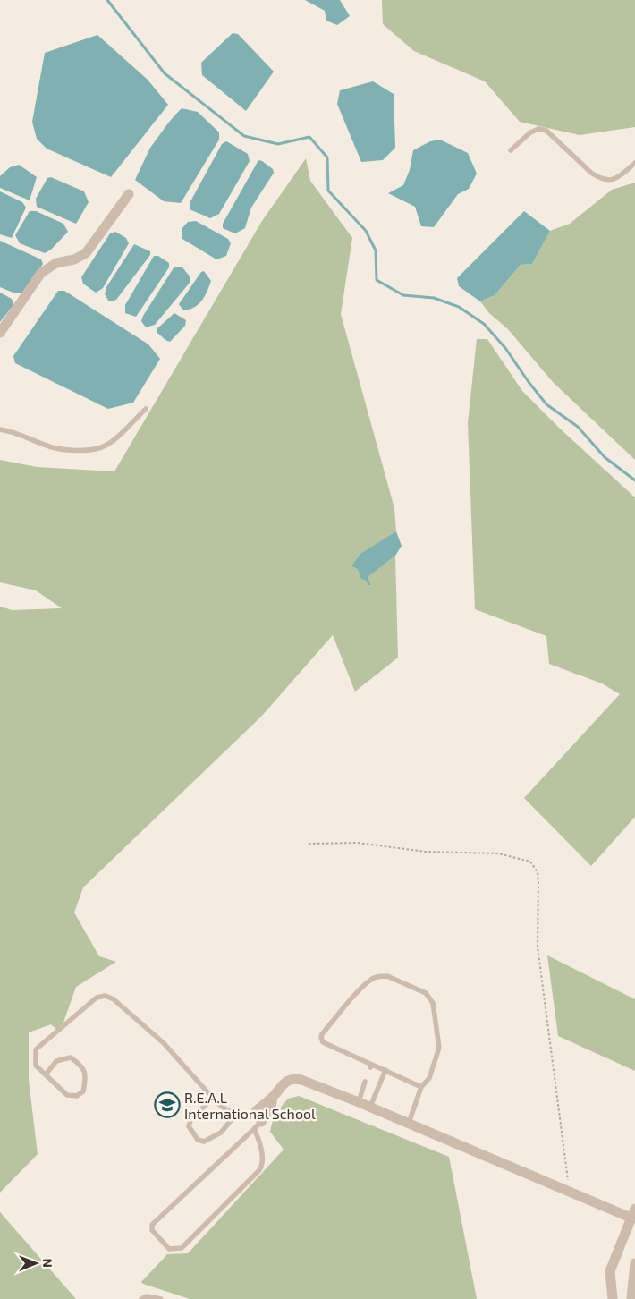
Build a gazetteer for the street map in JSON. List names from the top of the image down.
{
  "places": {
    "school or university": ["R.E.A.L International School"]
  },
  "north": "right"
}
